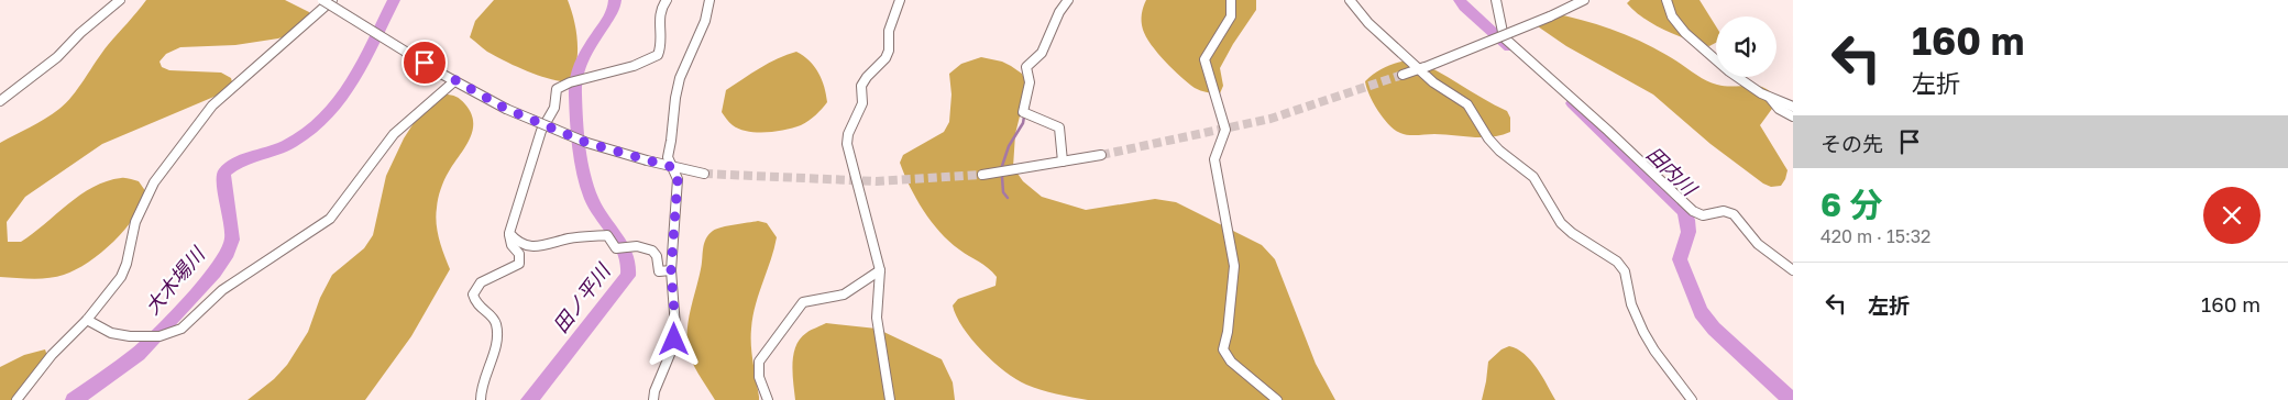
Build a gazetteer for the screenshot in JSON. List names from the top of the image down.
{
  "water": ["田内川", "大木場川", "田ノ平川"],
  "page": {
    "turn": ["160 m", "左折"],
    "then": "その先",
    "heading": ["6 分", "420 m · 15:32"],
    "list": [
      {
        "name": "左折",
        "value": "160 m"
      }
    ]
  }
}
